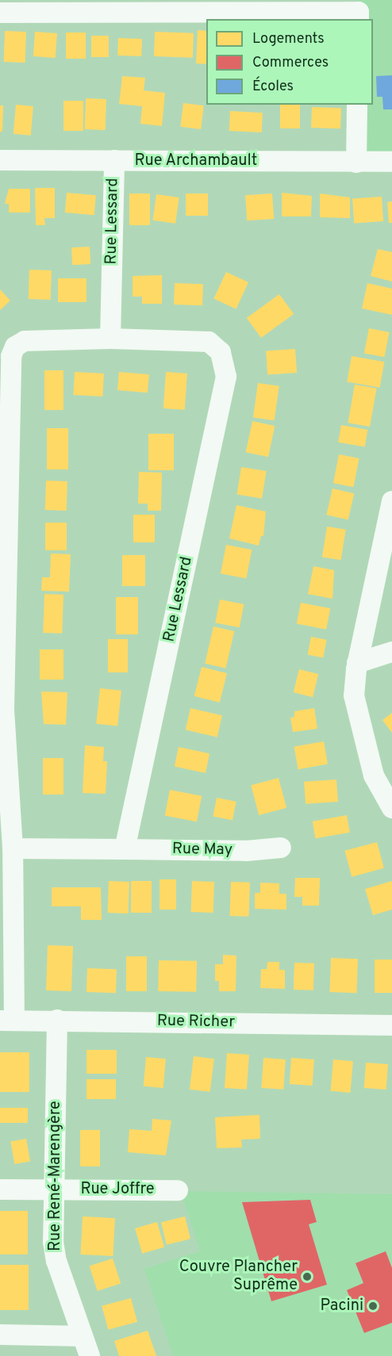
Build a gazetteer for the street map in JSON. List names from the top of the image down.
{
  "streets": {
    "street": [
      "Rue Archambault",
      "Rue Lessard",
      "Rue May",
      "Rue Richer",
      "Rue René-Marengère",
      "Rue Joffre"
    ]
  },
  "crossings": [
    ["Rue Archambault", "Rue Lessard"],
    ["Rue Lessard", "Rue May"],
    ["Rue Lessard", "Rue Richer"],
    ["Rue Richer", "Rue René-Marengère"],
    ["Rue René-Marengère", "Rue Joffre"]
  ],
  "places": ["Couvre Plancher Suprême", "Pacini"],
  "legend": ["Logements", "Commerces", "Écoles"]
}
